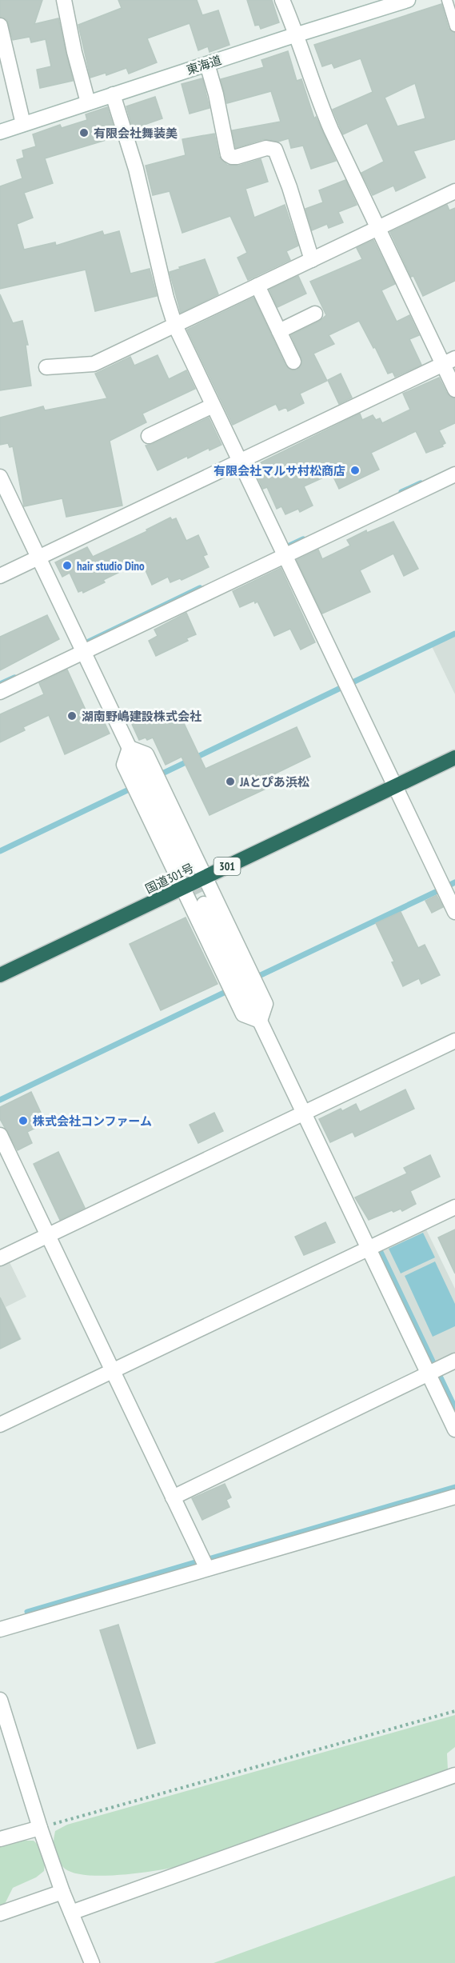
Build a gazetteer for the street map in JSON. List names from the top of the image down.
{
  "streets": {
    "highway": ["301", "国道301号"],
    "street": ["東海道"]
  },
  "places": [
    "有限会社舞装美",
    "有限会社マルサ村松商店",
    "hair studio Dino",
    "湖南野嶋建設株式会社",
    "JAとぴあ浜松",
    "株式会社コンファーム"
  ]
}
